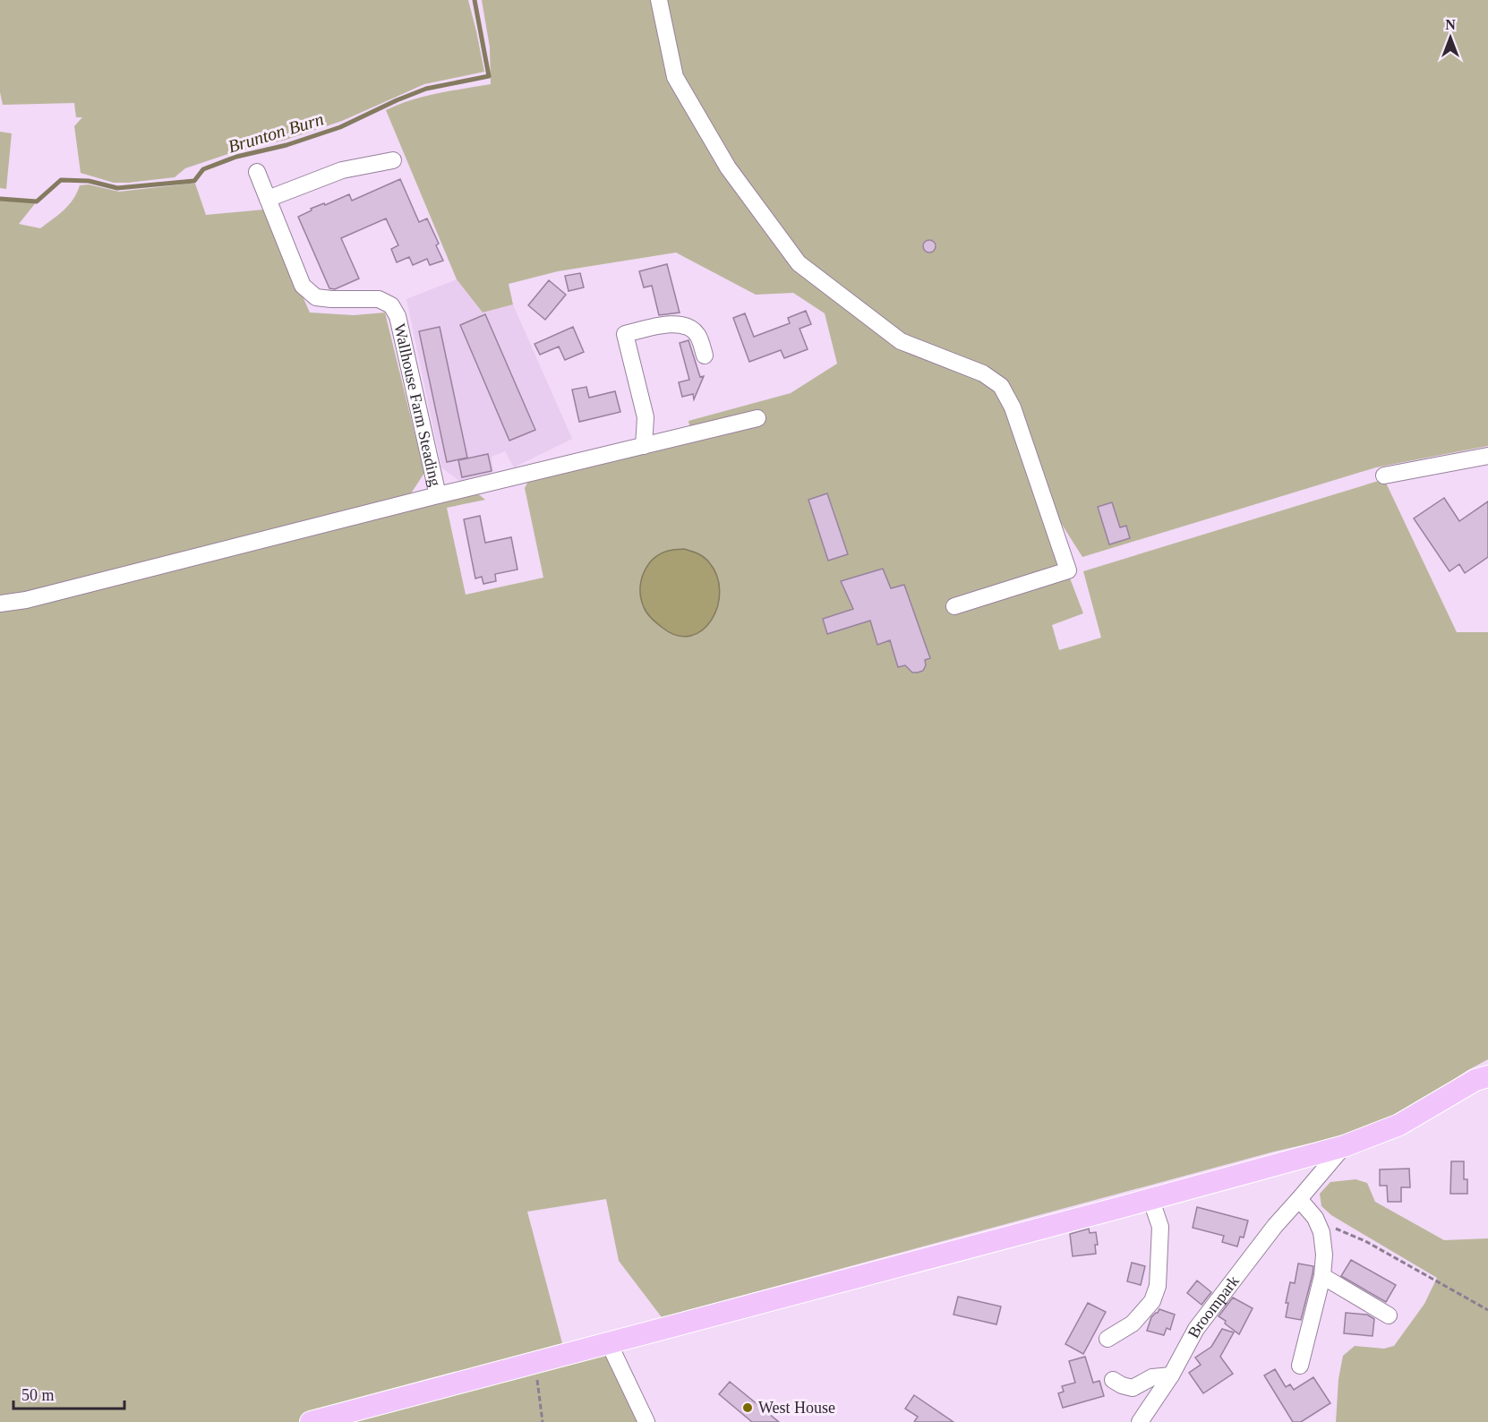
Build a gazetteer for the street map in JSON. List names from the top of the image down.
{
  "streets": {
    "street": ["Wallhouse Farm Steading", "Broompark"]
  },
  "water": ["Brunton Burn"],
  "places": ["West House"],
  "scale_bar": "50 m",
  "north": "top"
}
